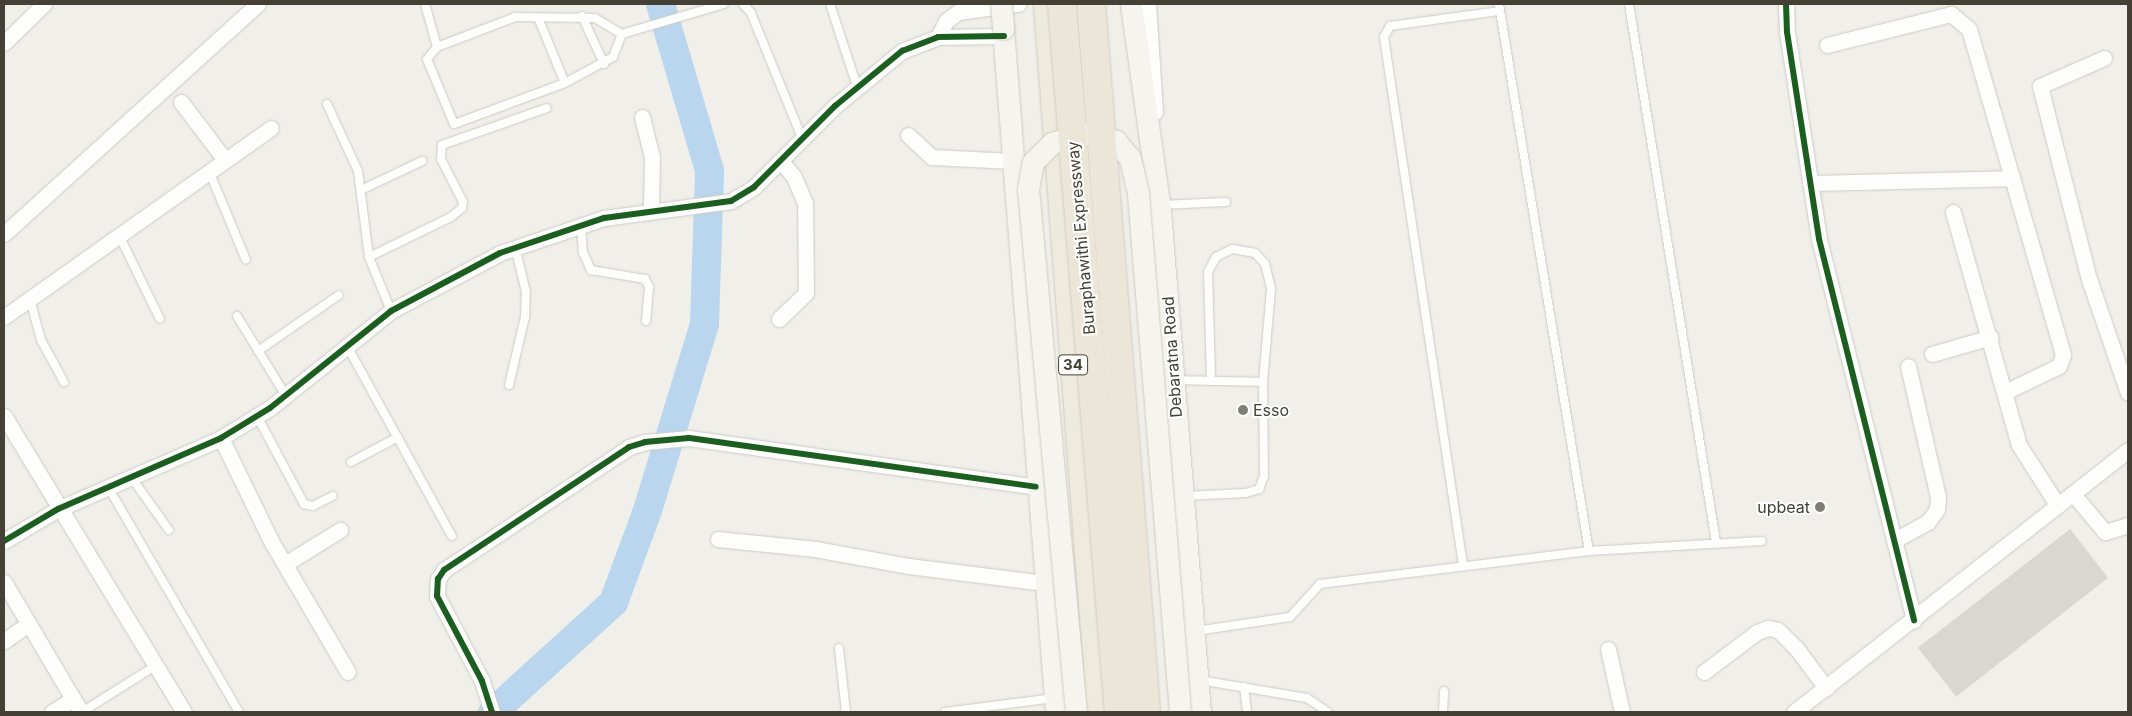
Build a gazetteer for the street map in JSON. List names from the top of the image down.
{
  "streets": {
    "highway": ["Buraphawithi Expressway", "34"],
    "main road": ["Debaratna Road"]
  },
  "crossings": [
    ["Buraphawithi Expressway", "34"]
  ],
  "places": ["Esso", "upbeat"]
}
